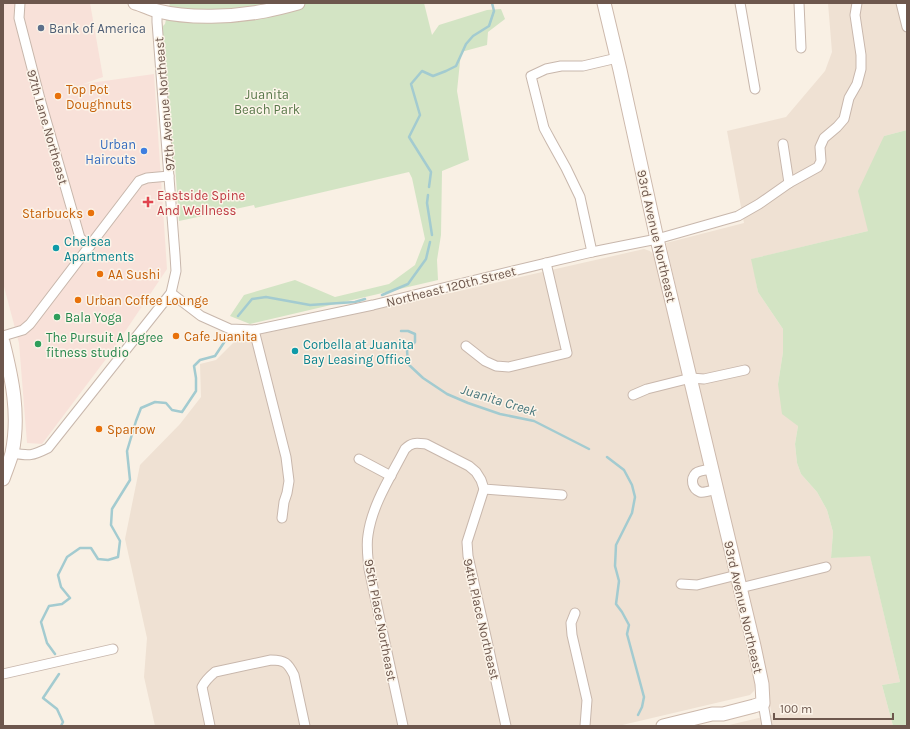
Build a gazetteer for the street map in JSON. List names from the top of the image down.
{
  "streets": {
    "street": [
      "97th Avenue Northeast",
      "97th Lane Northeast",
      "93rd Avenue Northeast",
      "Northeast 120th Street",
      "94th Place Northeast",
      "95th Place Northeast"
    ]
  },
  "crossings": [
    ["97th Avenue Northeast", "Northeast 120th Street"],
    ["93rd Avenue Northeast", "Northeast 120th Street"],
    ["94th Place Northeast", "95th Place Northeast"]
  ],
  "water": ["Juanita Creek"],
  "parks": ["Juanita Beach Park"],
  "places": {
    "other": [
      "Bank of America",
      "Top Pot Doughnuts",
      "Urban Haircuts",
      "Starbucks",
      "Chelsea Apartments",
      "AA Sushi",
      "Urban Coffee Lounge",
      "Bala Yoga",
      "Cafe Juanita",
      "The Pursuit A lagree fitness studio",
      "Corbella at Juanita Bay Leasing Office",
      "Sparrow"
    ],
    "health": ["Eastside Spine And Wellness"]
  },
  "scale_bar": "100 m"
}
